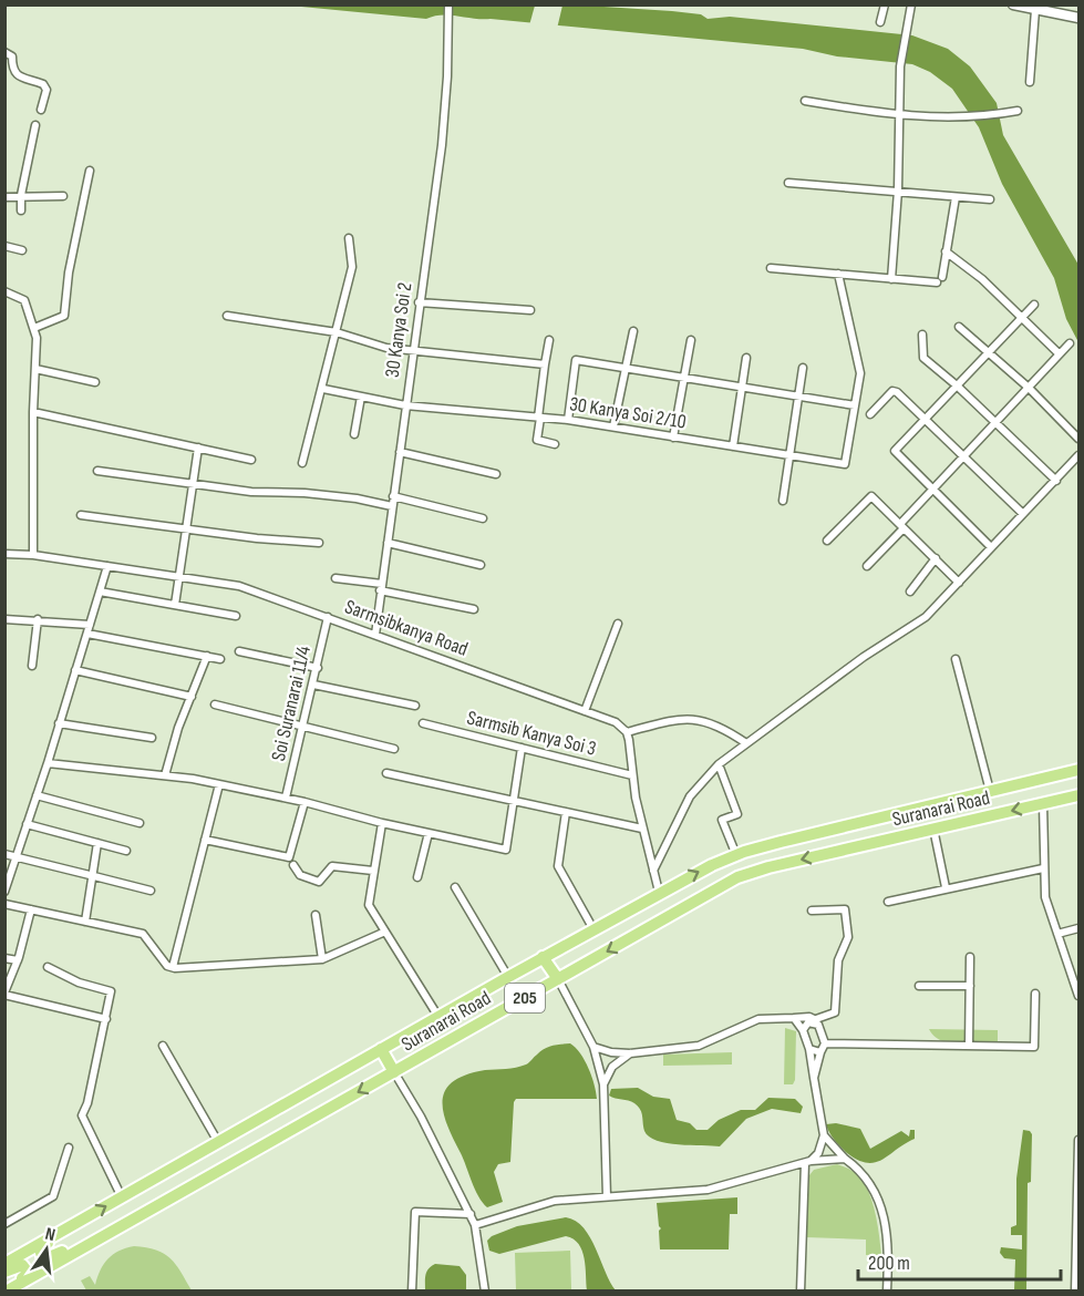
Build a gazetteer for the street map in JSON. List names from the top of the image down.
{
  "streets": {
    "main road": ["Suranarai Road", "205"],
    "street": [
      "30 Kanya Soi 2",
      "30 Kanya Soi 2/10",
      "Sarmsibkanya Road",
      "Soi Suranarai 11/4",
      "Sarmsib Kanya Soi 3"
    ]
  },
  "crossings": [
    ["30 Kanya Soi 2", "30 Kanya Soi 2/10"],
    ["30 Kanya Soi 2", "Sarmsibkanya Road"],
    ["Sarmsibkanya Road", "Soi Suranarai 11/4"]
  ],
  "scale_bar": "200 m",
  "north": "top"
}
